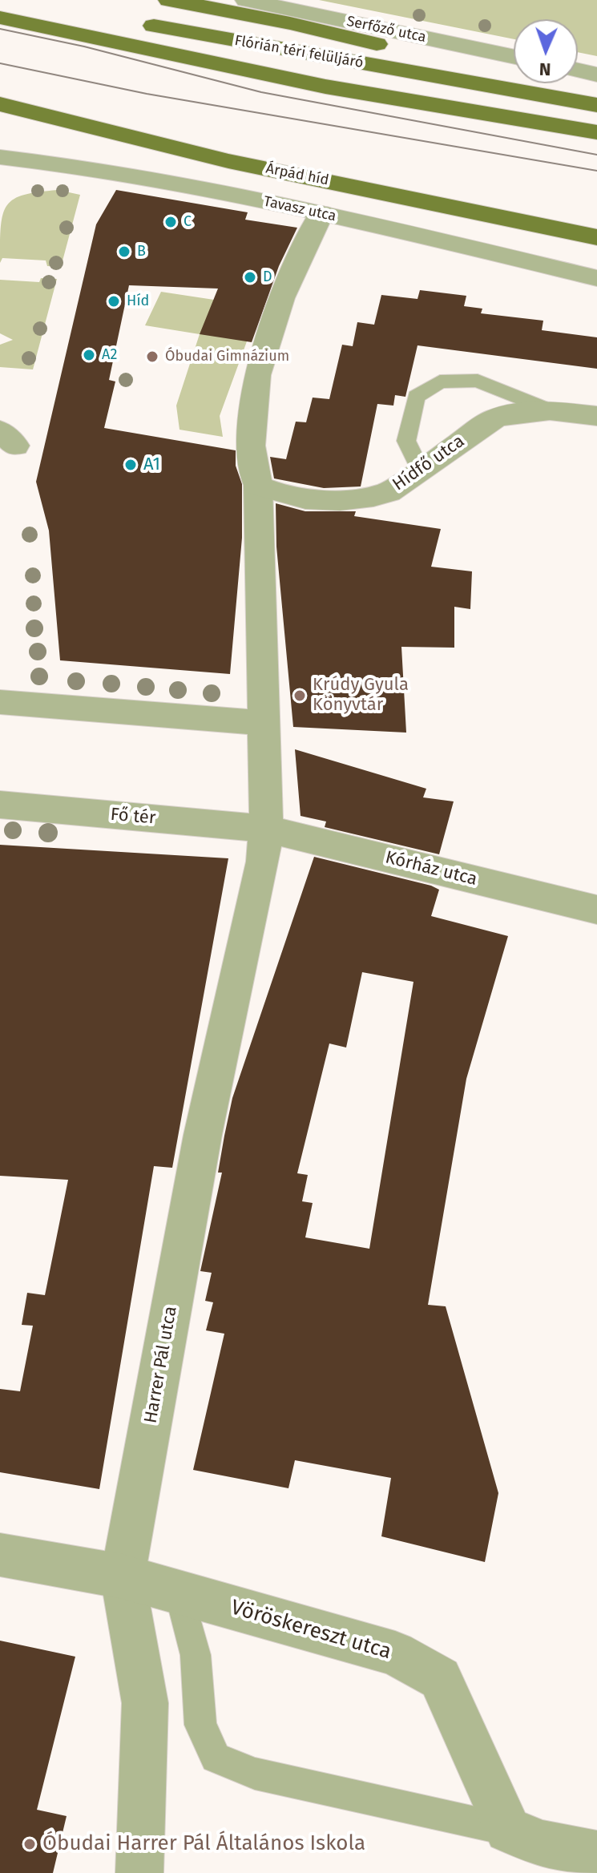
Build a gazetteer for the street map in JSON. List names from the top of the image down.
{
  "streets": {
    "main road": ["Flórián téri felüljáró", "Árpád híd"],
    "street": [
      "Serfőző utca",
      "Tavasz utca",
      "Hídfő utca",
      "Fő tér",
      "Kórház utca",
      "Harrer Pál utca",
      "Vöröskereszt utca"
    ]
  },
  "crossings": [
    ["Fő tér", "Kórház utca"],
    ["Fő tér", "Harrer Pál utca"],
    ["Kórház utca", "Harrer Pál utca"],
    ["Harrer Pál utca", "Vöröskereszt utca"]
  ],
  "places": [
    "C",
    "B",
    "D",
    "Híd",
    "A2",
    "Óbudai Gimnázium",
    "A1",
    "Krúdy Gyula Könyvtár",
    "Óbudai Harrer Pál Általános Iskola"
  ],
  "north": "bottom"
}
